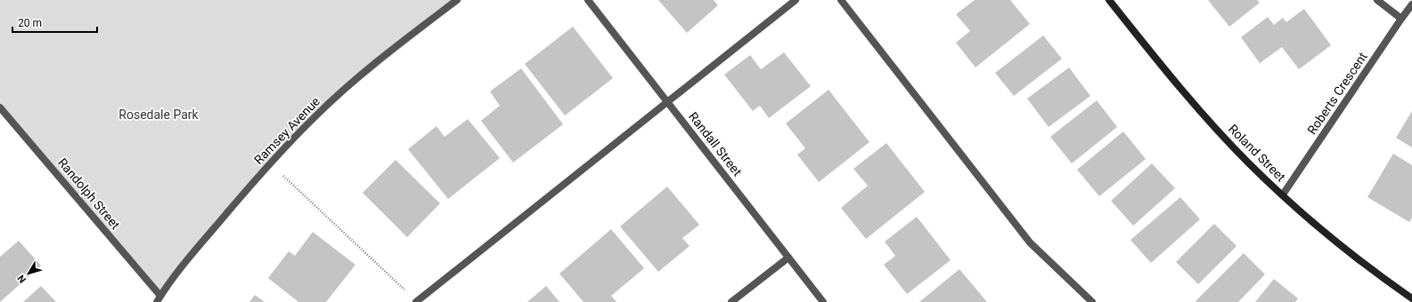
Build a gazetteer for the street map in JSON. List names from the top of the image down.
{
  "streets": {
    "street": [
      "Roberts Crescent",
      "Ramsey Avenue",
      "Randall Street",
      "Roland Street",
      "Randolph Street"
    ]
  },
  "crossings": [
    ["Roberts Crescent", "Roland Street"],
    ["Ramsey Avenue", "Randolph Street"]
  ],
  "parks": ["Rosedale Park"],
  "scale_bar": "20 m",
  "north": "bottom left"
}
